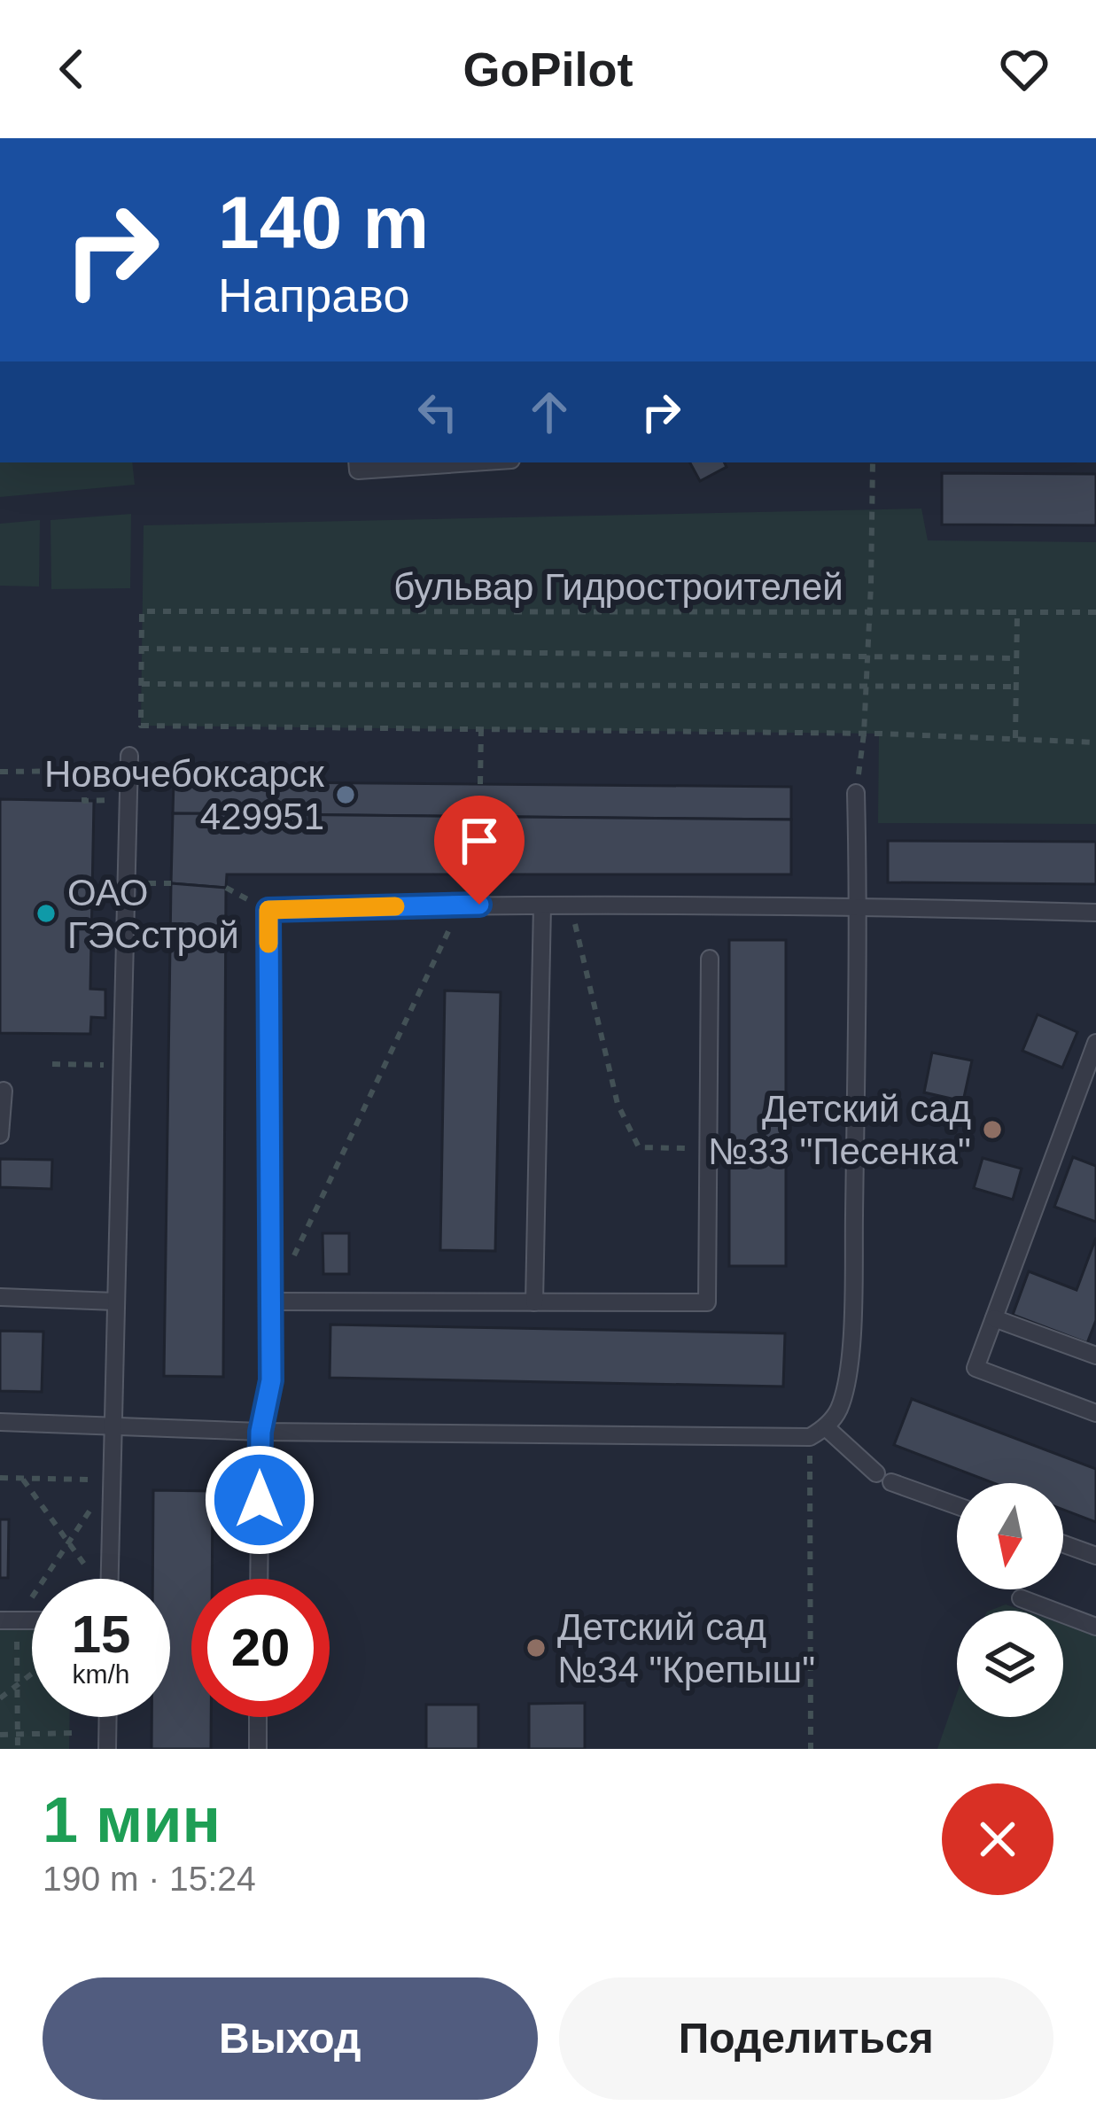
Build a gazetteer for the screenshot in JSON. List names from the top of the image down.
{
  "streets": {
    "path": ["бульвар Гидростроителей"]
  },
  "places": [
    "Новочебоксарск 429951",
    "ОАО ГЭСстрой",
    "Детский сад №33 \"Песенка\"",
    "Детский сад №34 \"Крепыш\""
  ],
  "north": "bottom",
  "page": {
    "header": "GoPilot",
    "turn": ["140 m", "Направо"],
    "speed": "15 km/h",
    "limit": "20",
    "heading": ["1 мин", "190 m · 15:24"],
    "buttons": ["Выход", "Поделиться"]
  }
}
